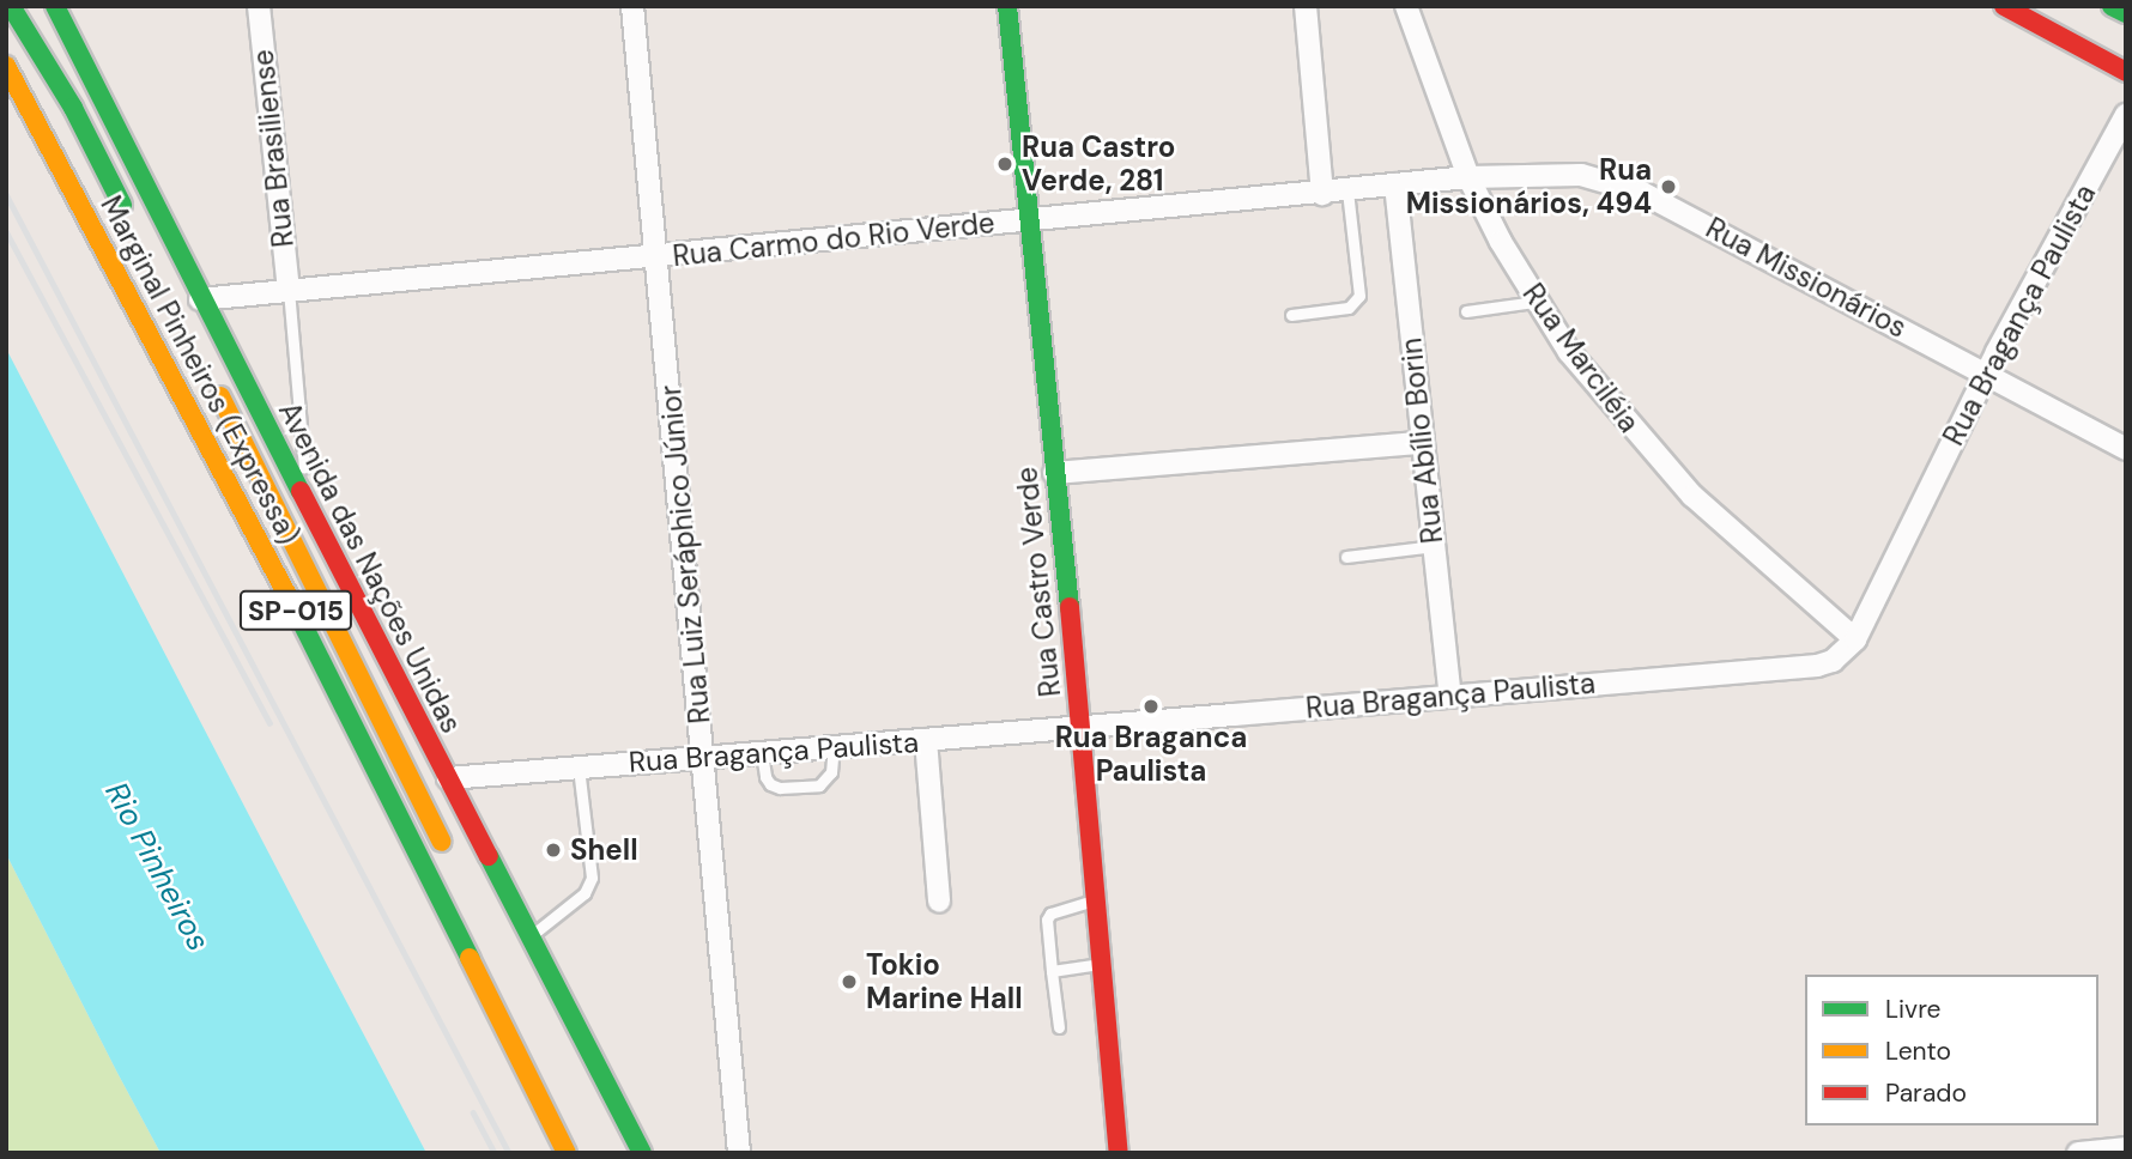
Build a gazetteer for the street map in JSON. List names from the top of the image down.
{
  "streets": {
    "main road": [
      "Marginal Pinheiros (Expressa)",
      "Avenida das Nações Unidas",
      "Rua Castro Verde",
      "SP-015"
    ],
    "street": [
      "Rua Brasiliense",
      "Rua Carmo do Rio Verde",
      "Rua Missionários",
      "Rua Bragança Paulista",
      "Rua Marciléia",
      "Rua Abílio Borin",
      "Rua Luiz Seráphico Júnior"
    ]
  },
  "crossings": [
    ["Rua Brasiliense", "Rua Carmo do Rio Verde"],
    ["Rua Carmo do Rio Verde", "Rua Missionários"],
    ["Rua Carmo do Rio Verde", "Rua Marciléia"],
    ["Rua Carmo do Rio Verde", "Rua Abílio Borin"],
    ["Rua Carmo do Rio Verde", "Rua Luiz Seráphico Júnior"],
    ["Rua Carmo do Rio Verde", "Avenida das Nações Unidas"],
    ["Rua Carmo do Rio Verde", "Rua Castro Verde"],
    ["Rua Missionários", "Rua Bragança Paulista"],
    ["Rua Missionários", "Rua Marciléia"],
    ["Rua Bragança Paulista", "Rua Marciléia"],
    ["Rua Bragança Paulista", "Rua Abílio Borin"],
    ["Rua Bragança Paulista", "Rua Luiz Seráphico Júnior"],
    ["Rua Bragança Paulista", "Avenida das Nações Unidas"],
    ["Rua Bragança Paulista", "Rua Castro Verde"]
  ],
  "water": ["Rio Pinheiros"],
  "places": [
    "Rua Castro Verde, 281",
    "Rua Missionários, 494",
    "Rua Braganca Paulista",
    "Shell",
    "Tokio Marine Hall"
  ],
  "legend": ["Livre", "Lento", "Parado"]
}
